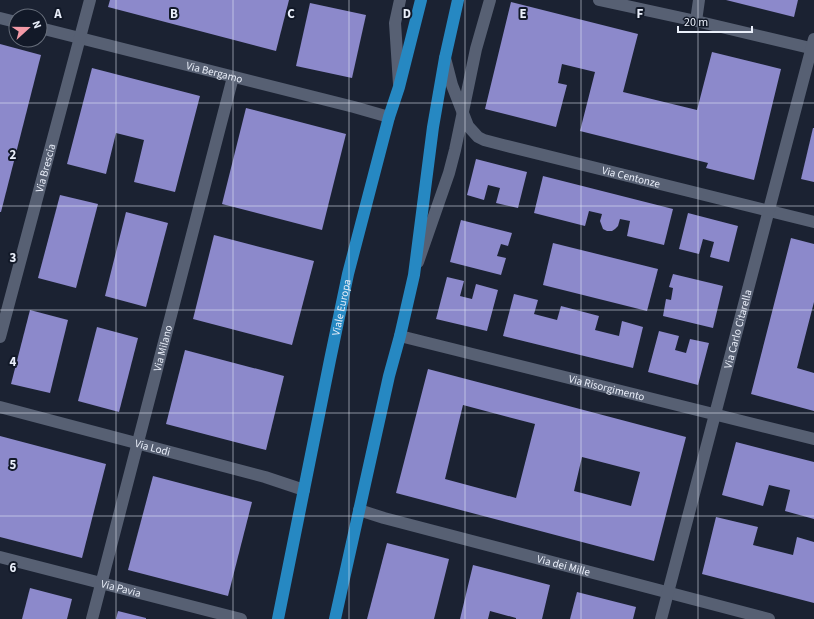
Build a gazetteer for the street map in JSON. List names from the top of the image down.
{
  "streets": {
    "main road": ["Viale Europa"],
    "street": [
      "Via Bergamo",
      "Via Brescia",
      "Via Centonze",
      "Via Carlo Citarella",
      "Via Milano",
      "Via Risorgimento",
      "Via Lodi",
      "Via dei Mille",
      "Via Pavia"
    ]
  },
  "crossings": [
    ["Via Bergamo", "Via Brescia"],
    ["Via Bergamo", "Viale Europa"],
    ["Via Bergamo", "Via Milano"],
    ["Via Centonze", "Via Carlo Citarella"],
    ["Viale Europa", "Via Lodi"],
    ["Via Carlo Citarella", "Via Risorgimento"],
    ["Via Carlo Citarella", "Via dei Mille"],
    ["Via Milano", "Via Lodi"],
    ["Via Milano", "Via Pavia"]
  ],
  "scale_bar": "20 m",
  "north": "right",
  "grid": {
    "columns": [
      "A",
      "B",
      "C",
      "D",
      "E",
      "F"
    ],
    "rows": [
      "2",
      "3",
      "4",
      "5",
      "6"
    ]
  }
}
